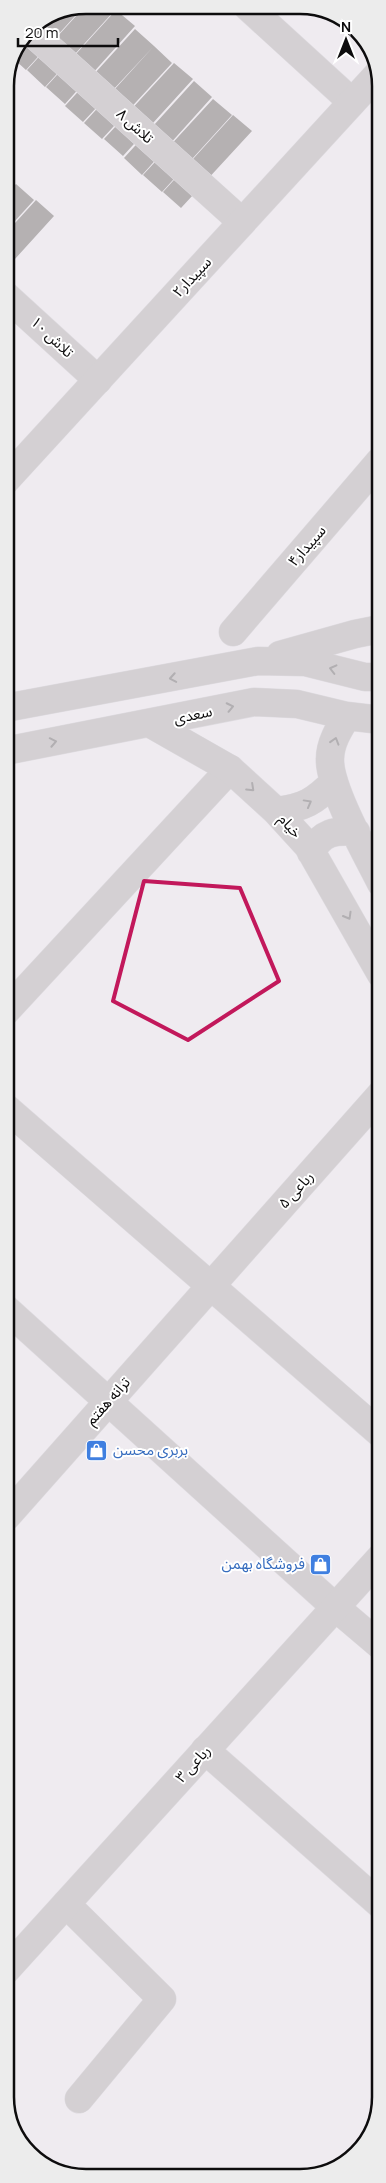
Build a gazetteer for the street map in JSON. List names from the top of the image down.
{
  "streets": {
    "street": [
      "تلاش ۸",
      "سپیدار۲",
      "تلاش ۱۰",
      "سپیدار۴",
      "سعدی",
      "خیام",
      "رباعی ۵",
      "ترانه هفتم",
      "رباعی ۳"
    ]
  },
  "crossings": [
    ["تلاش ۸", "سپیدار۲"],
    ["سپیدار۲", "تلاش ۱۰"],
    ["سعدی", "خیام"],
    ["رباعی ۵", "ترانه هفتم"]
  ],
  "one_way": ["خیام"],
  "places": {
    "shop": ["بربری محسن", "فروشگاه بهمن"]
  },
  "scale_bar": "20 m",
  "north": "top"
}
